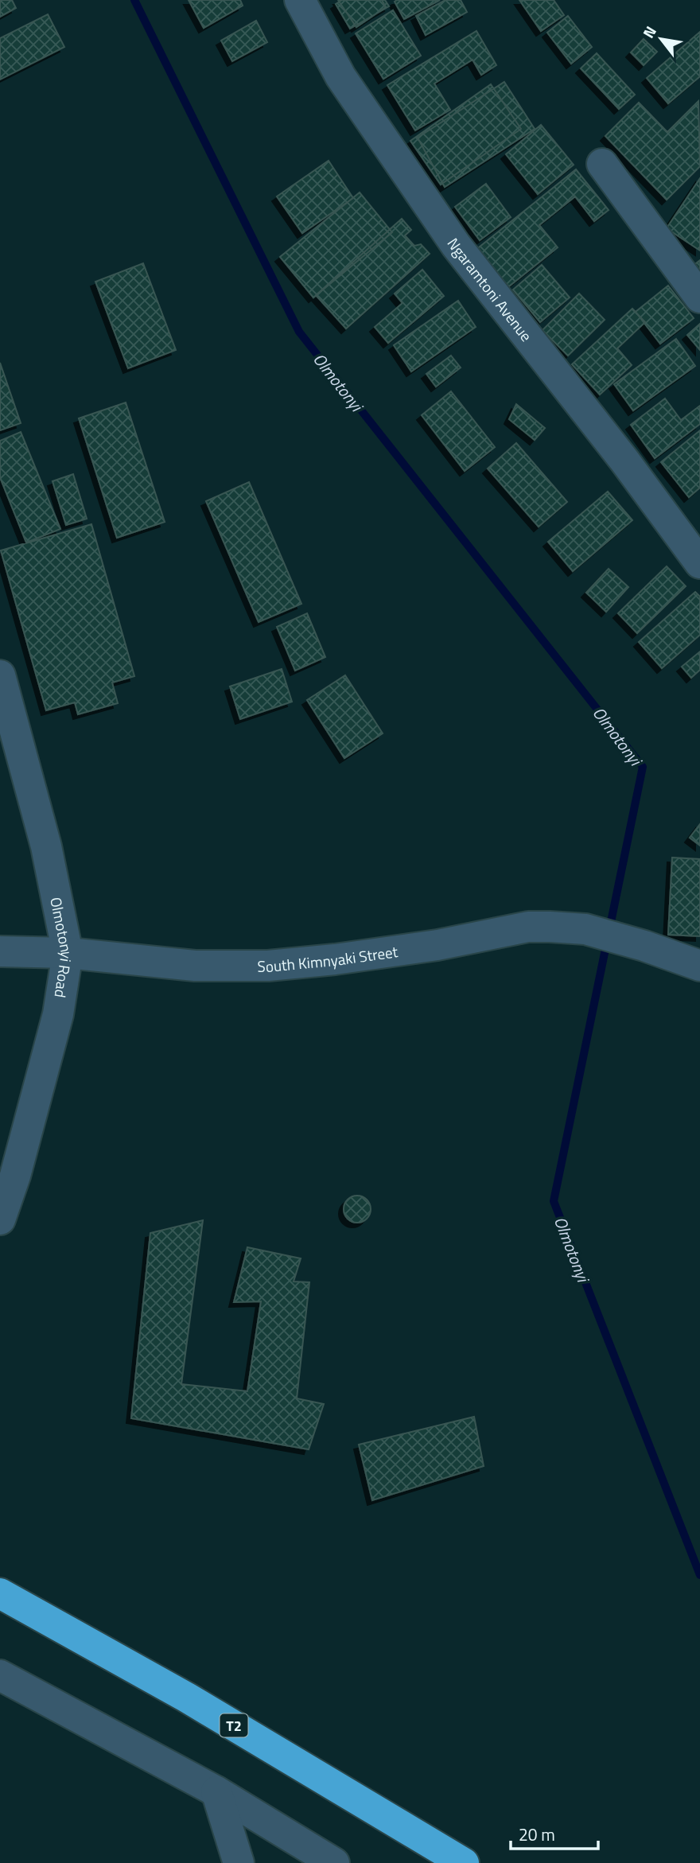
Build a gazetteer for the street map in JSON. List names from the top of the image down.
{
  "streets": {
    "highway": ["T2"],
    "street": ["Ngaramtoni Avenue", "Olmotonyi Road", "South Kimnyaki Street"]
  },
  "crossings": [
    ["Olmotonyi Road", "South Kimnyaki Street"]
  ],
  "water": ["Olmotonyi"],
  "scale_bar": "20 m",
  "north": "top left"
}
